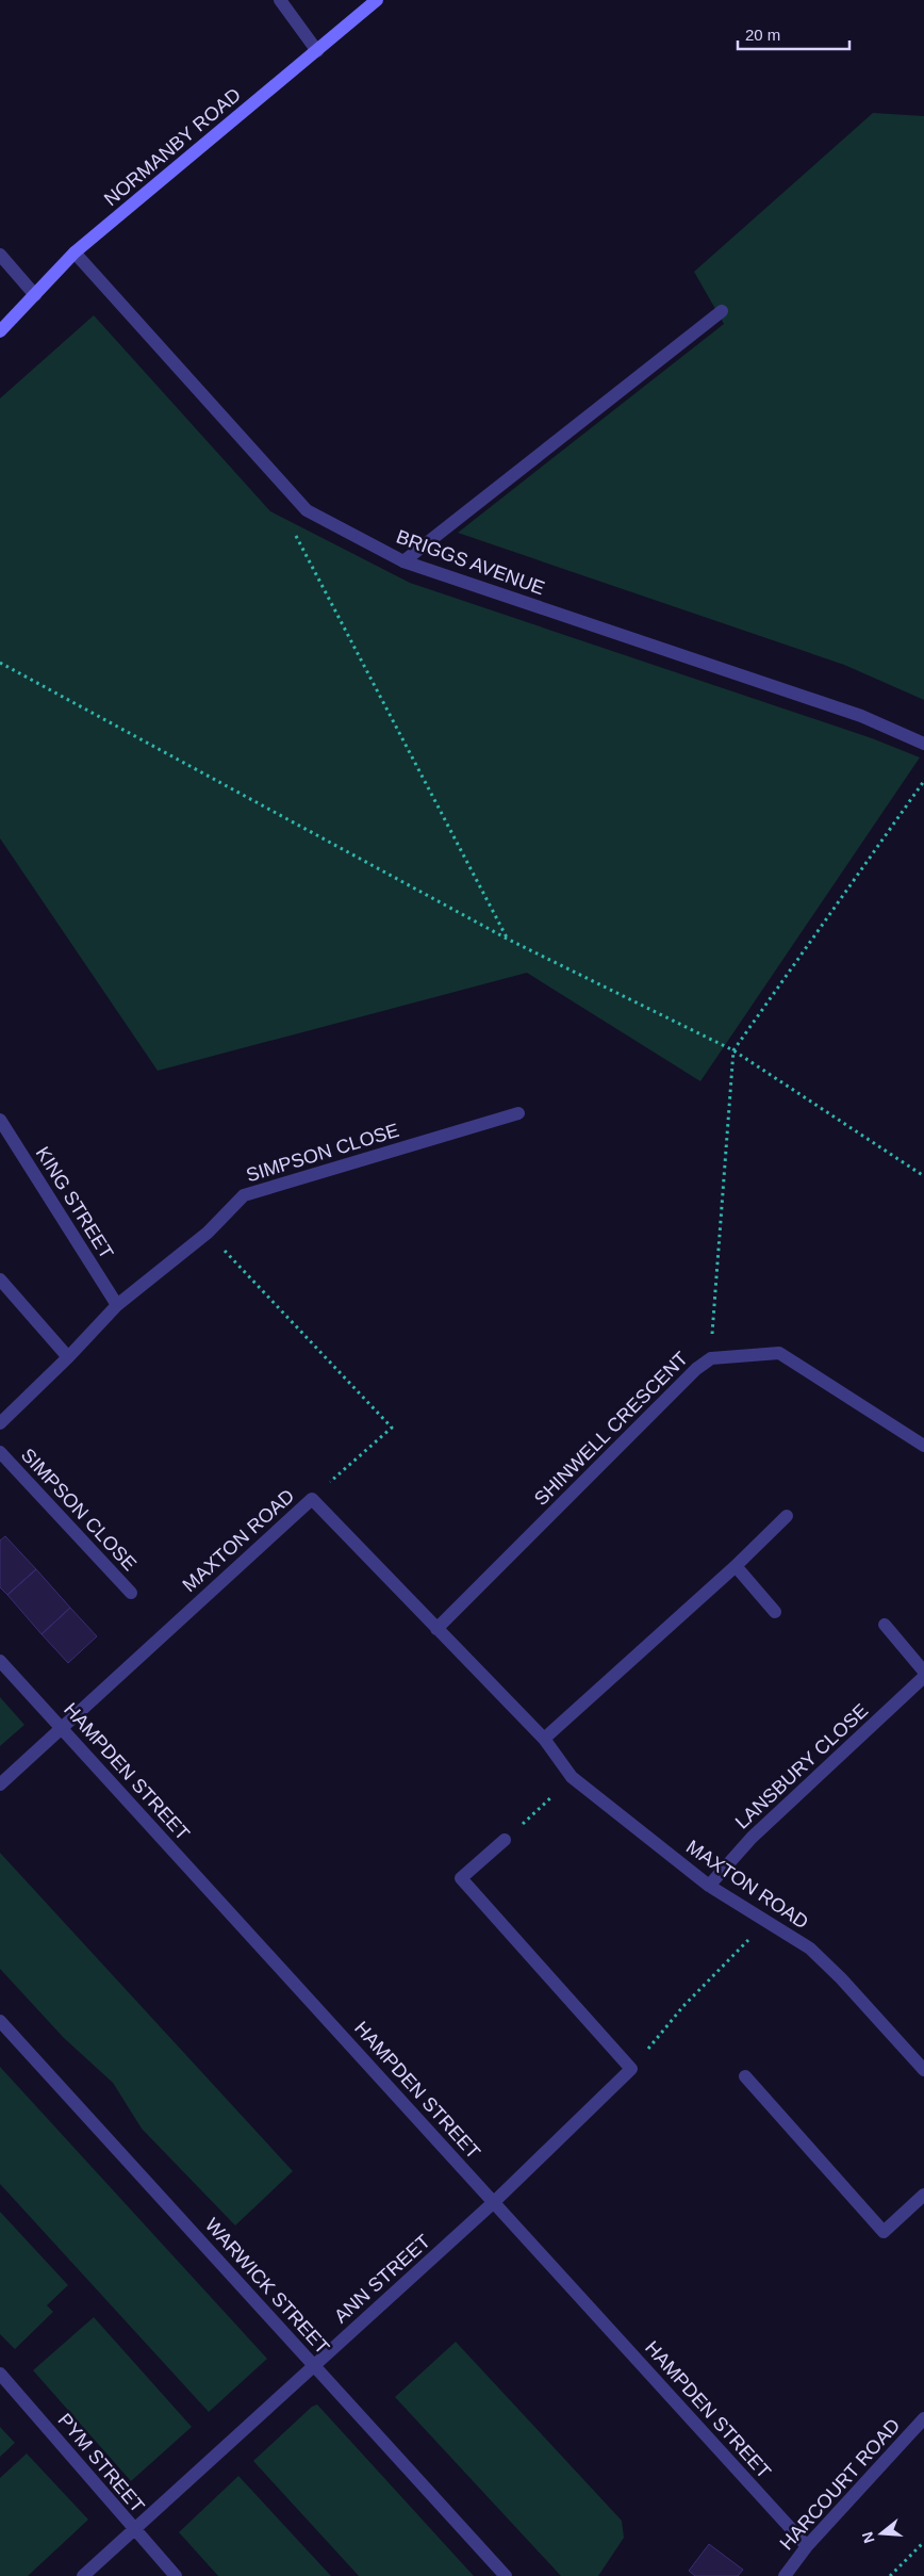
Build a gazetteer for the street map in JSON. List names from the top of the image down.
{
  "streets": {
    "street": [
      "NORMANBY ROAD",
      "BRIGGS AVENUE",
      "SIMPSON CLOSE",
      "KING STREET",
      "SHINWELL CRESCENT",
      "MAXTON ROAD",
      "LANSBURY CLOSE",
      "HAMPDEN STREET",
      "ANN STREET",
      "WARWICK STREET",
      "PYM STREET",
      "HARCOURT ROAD"
    ]
  },
  "crossings": [
    ["NORMANBY ROAD", "BRIGGS AVENUE"],
    ["SIMPSON CLOSE", "KING STREET"],
    ["SHINWELL CRESCENT", "MAXTON ROAD"],
    ["MAXTON ROAD", "LANSBURY CLOSE"],
    ["MAXTON ROAD", "HAMPDEN STREET"],
    ["HAMPDEN STREET", "ANN STREET"],
    ["HAMPDEN STREET", "HARCOURT ROAD"],
    ["ANN STREET", "WARWICK STREET"],
    ["ANN STREET", "PYM STREET"]
  ],
  "scale_bar": "20 m",
  "north": "left"
}
